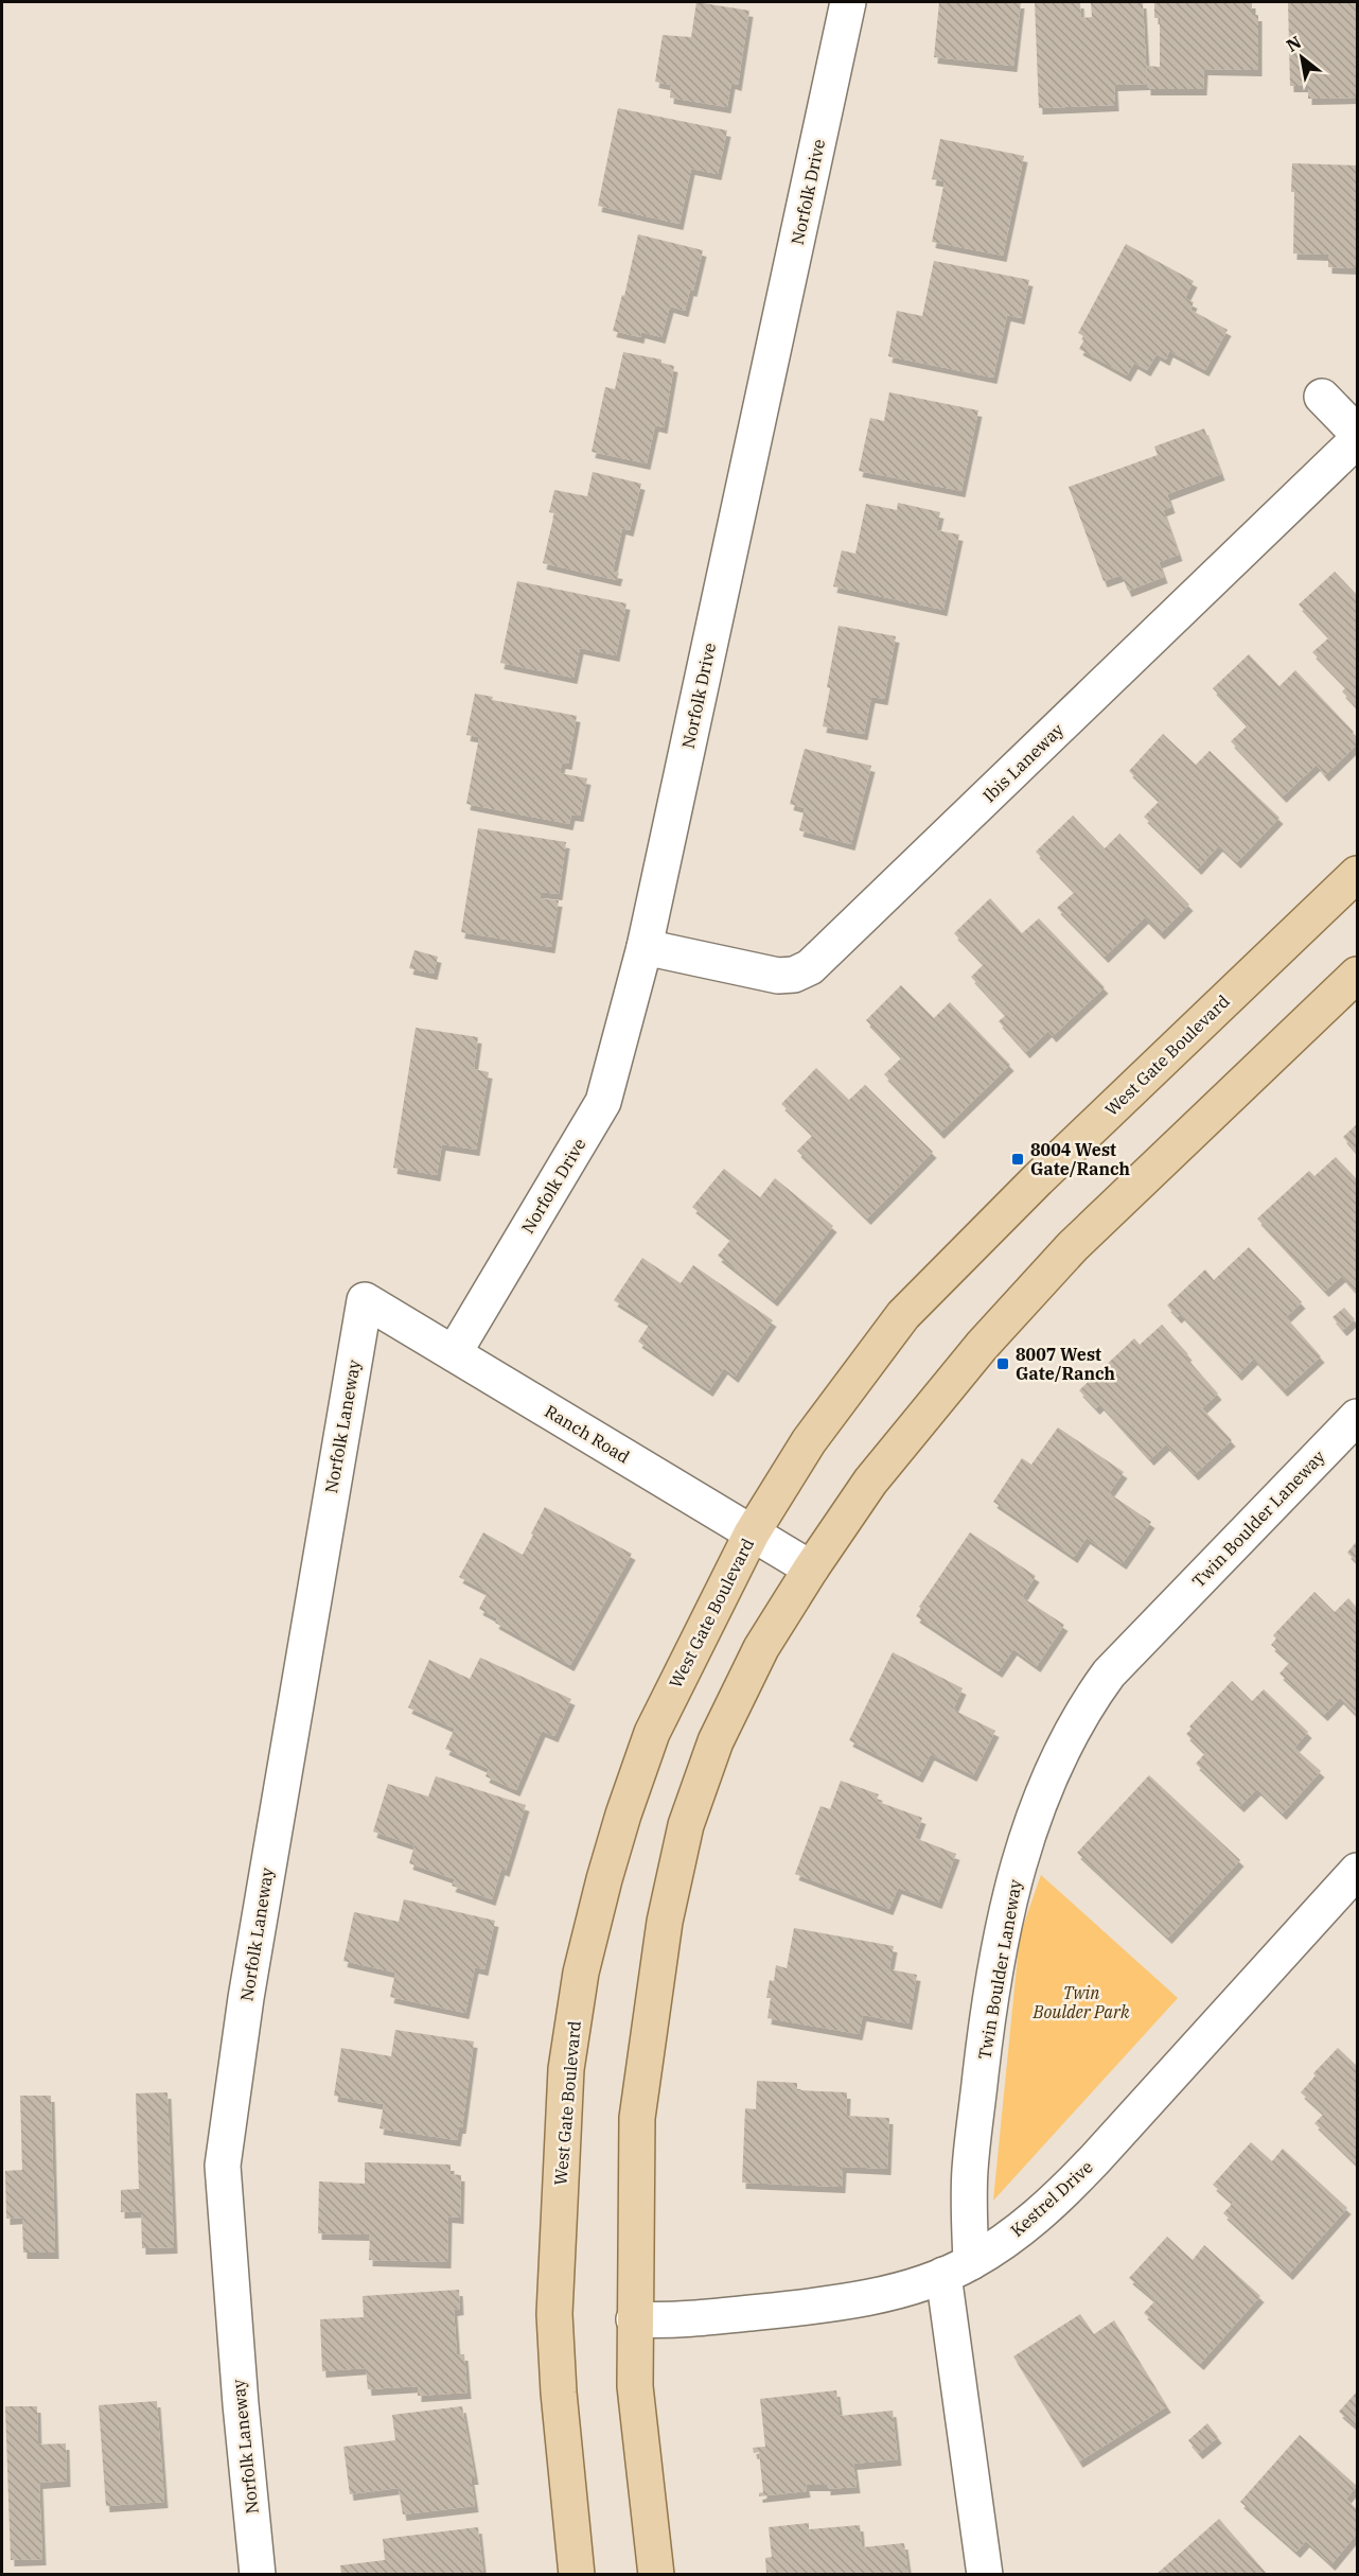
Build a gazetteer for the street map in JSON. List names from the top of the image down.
{
  "streets": {
    "main road": ["West Gate Boulevard"],
    "street": [
      "Norfolk Drive",
      "Ibis Laneway",
      "Norfolk Laneway",
      "Ranch Road",
      "Twin Boulder Laneway",
      "Kestrel Drive"
    ]
  },
  "crossings": [
    ["Norfolk Drive", "Ibis Laneway"],
    ["Norfolk Drive", "Ranch Road"],
    ["West Gate Boulevard", "Ranch Road"],
    ["Norfolk Laneway", "Ranch Road"],
    ["Twin Boulder Laneway", "Kestrel Drive"]
  ],
  "parks": ["Twin Boulder Park"],
  "places": {
    "transit": ["8004 West Gate/Ranch", "8007 West Gate/Ranch"]
  },
  "north": "top left"
}
